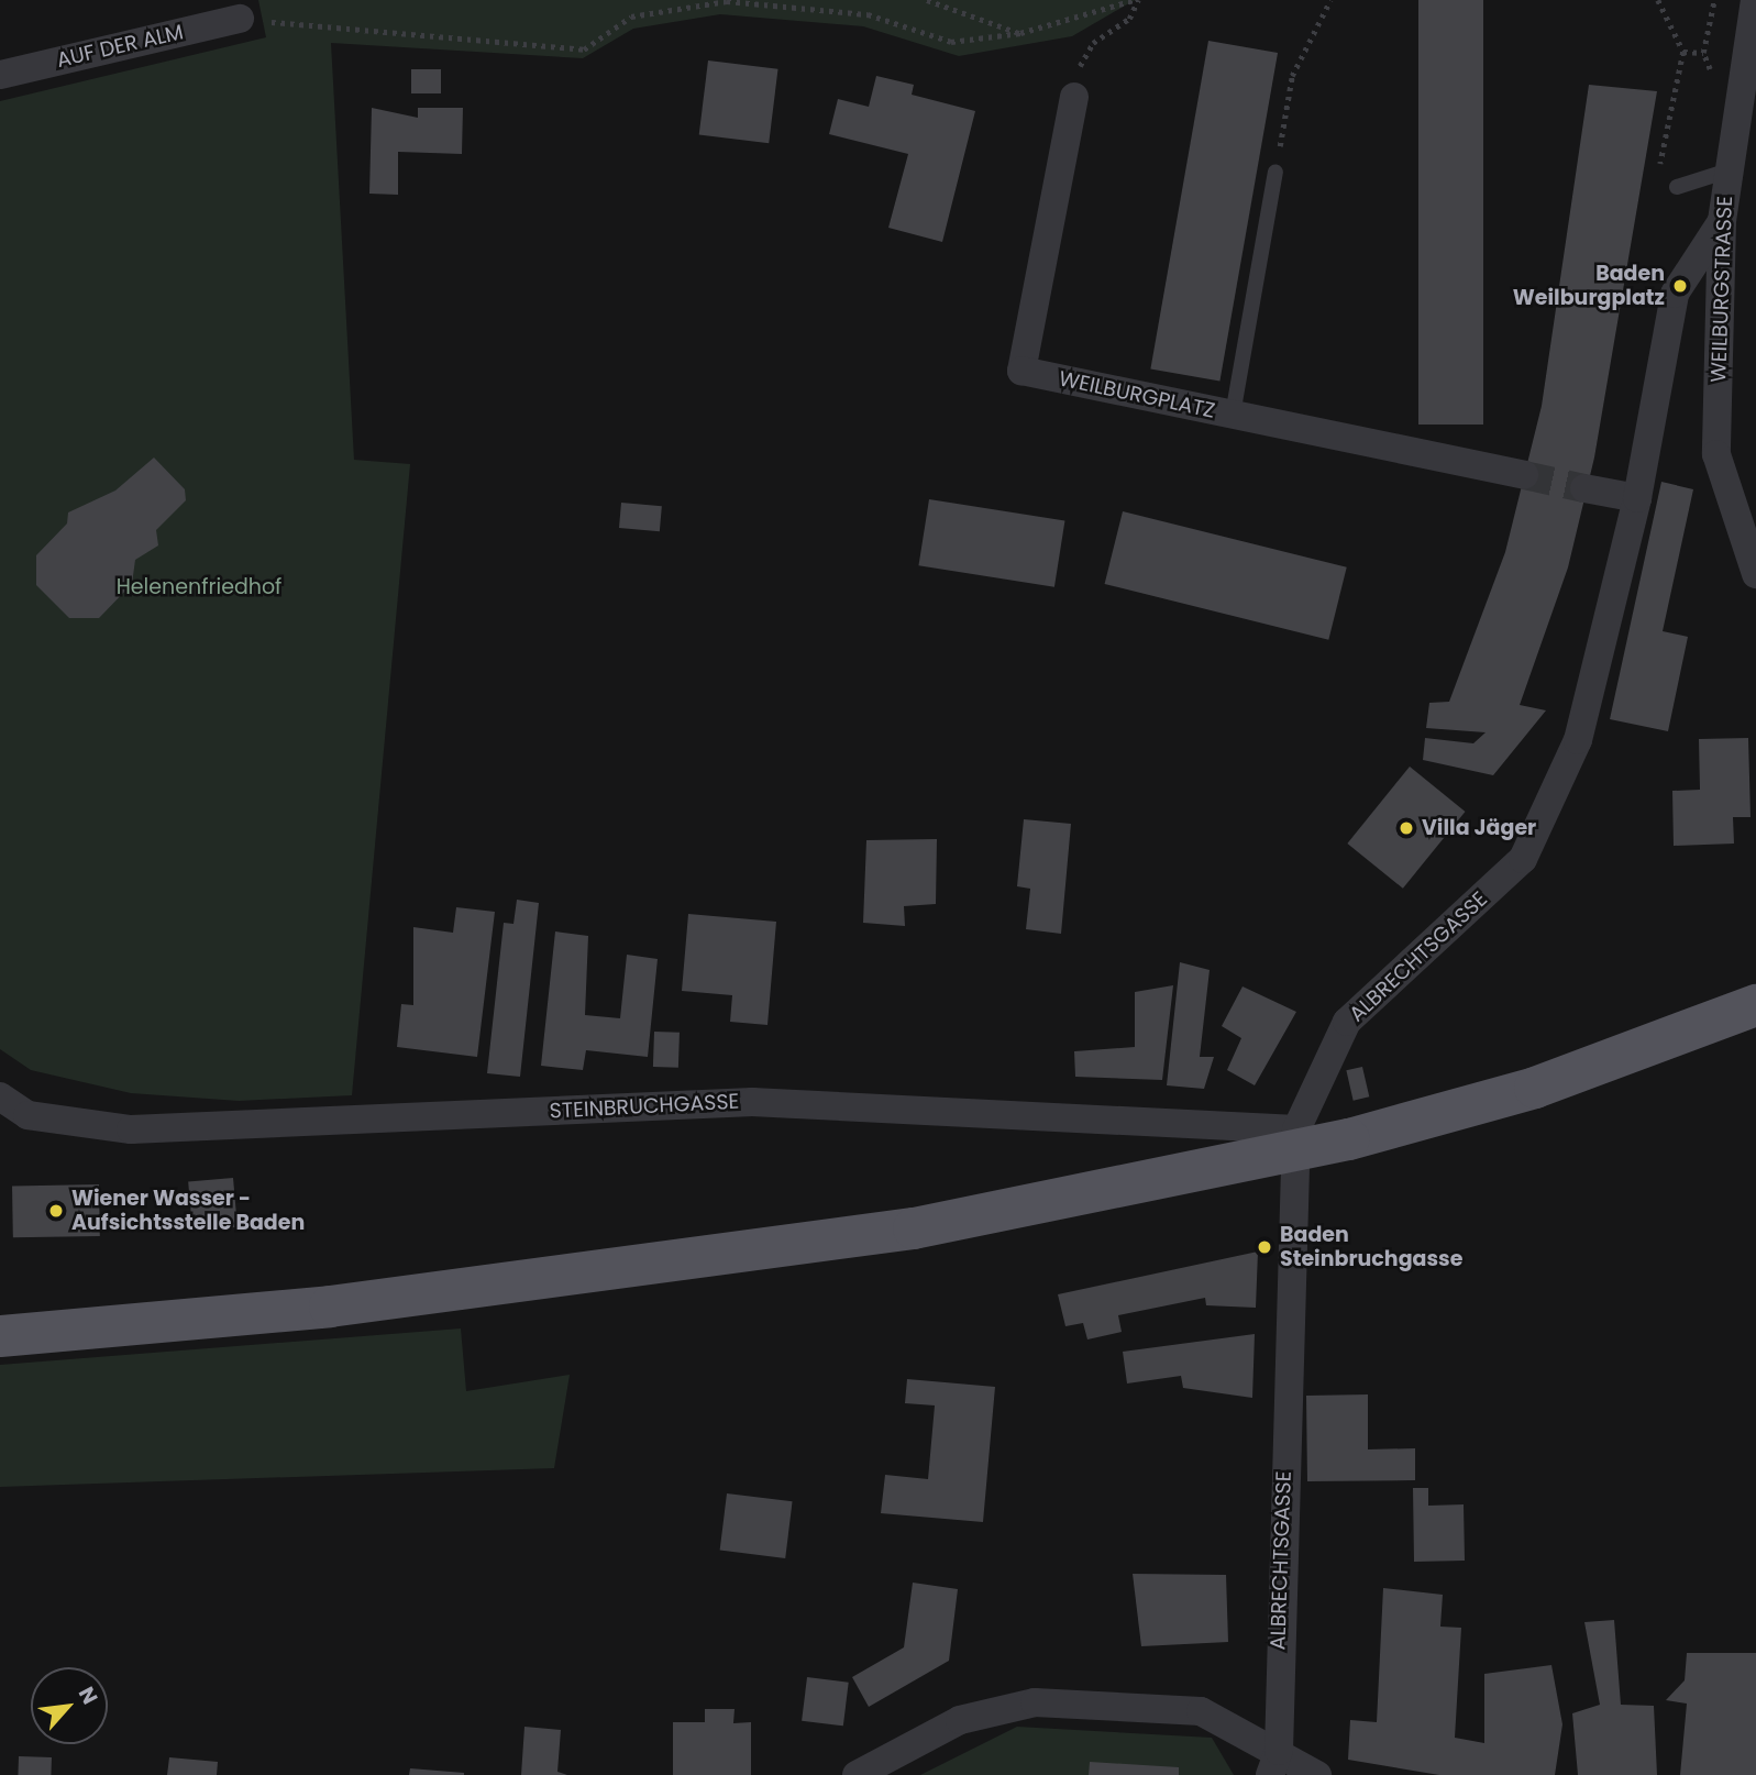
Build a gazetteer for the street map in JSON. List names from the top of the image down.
{
  "streets": {
    "street": [
      "AUF DER ALM",
      "WEILBURGSTRASSE",
      "WEILBURGPLATZ",
      "ALBRECHTSGASSE",
      "STEINBRUCHGASSE"
    ]
  },
  "crossings": [
    ["WEILBURGSTRASSE", "ALBRECHTSGASSE"],
    ["ALBRECHTSGASSE", "STEINBRUCHGASSE"]
  ],
  "parks": ["Helenenfriedhof"],
  "places": [
    "Baden Weilburgplatz",
    "Villa Jäger",
    "Wiener Wasser - Aufsichtsstelle Baden",
    "Baden Steinbruchgasse"
  ],
  "north": "top right"
}
